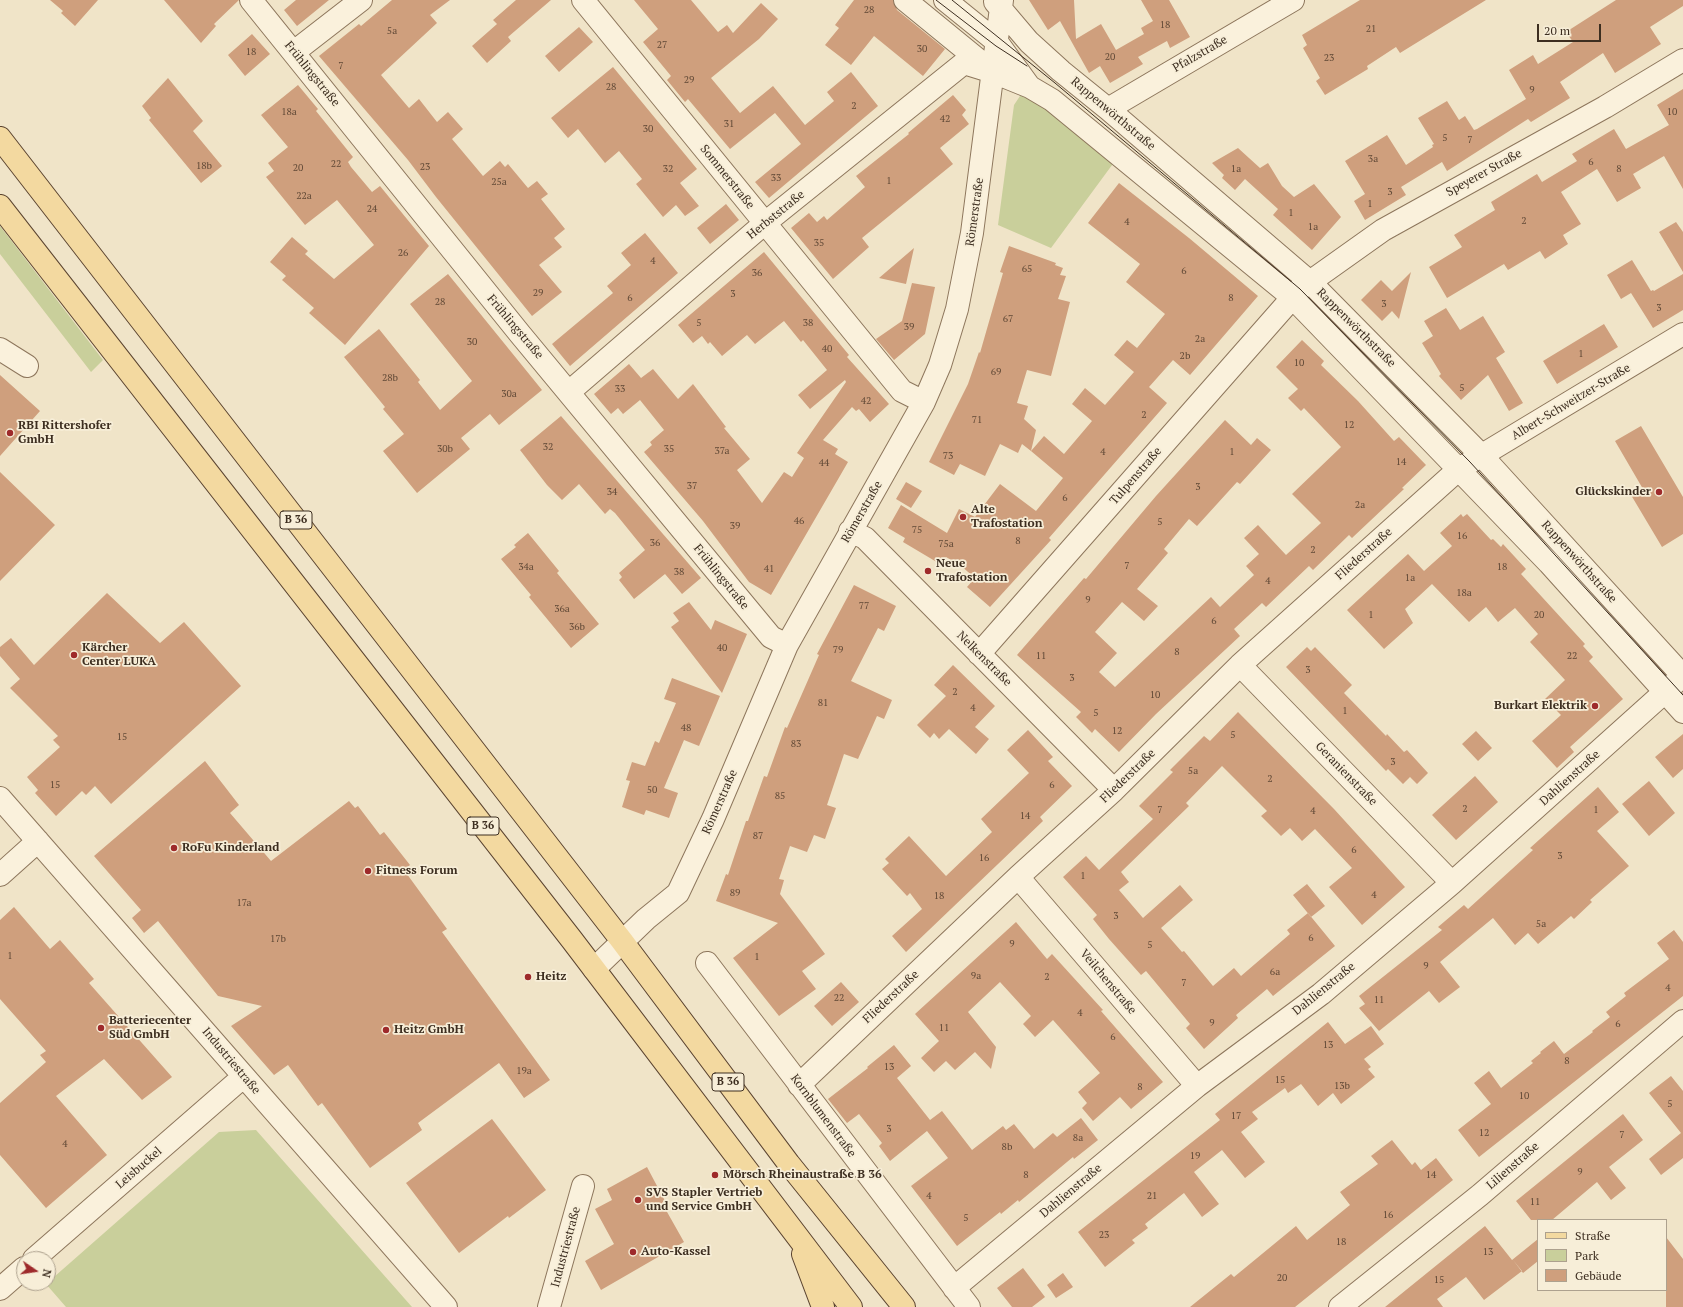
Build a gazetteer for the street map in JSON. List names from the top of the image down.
{
  "streets": {
    "main road": ["B 36"],
    "street": [
      "Pfalzstraße",
      "Frühlingstraße",
      "Rappenwörthstraße",
      "Speyerer Straße",
      "Sommerstraße",
      "Römerstraße",
      "Herbststraße",
      "Albert-Schweitzer-Straße",
      "Tulpenstraße",
      "Fliederstraße",
      "Nelkenstraße",
      "Geranienstraße",
      "Dahlienstraße",
      "Veilchenstraße",
      "Industriestraße",
      "Kornblumenstraße",
      "Lilienstraße",
      "Leisbuckel"
    ]
  },
  "crossings": [
    ["Pfalzstraße", "Rappenwörthstraße"],
    ["Frühlingstraße", "Römerstraße"],
    ["Frühlingstraße", "Herbststraße"],
    ["Rappenwörthstraße", "Speyerer Straße"],
    ["Rappenwörthstraße", "Römerstraße"],
    ["Rappenwörthstraße", "Herbststraße"],
    ["Rappenwörthstraße", "Albert-Schweitzer-Straße"],
    ["Rappenwörthstraße", "Tulpenstraße"],
    ["Rappenwörthstraße", "Fliederstraße"],
    ["Rappenwörthstraße", "Dahlienstraße"],
    ["Speyerer Straße", "Tulpenstraße"],
    ["Sommerstraße", "Römerstraße"],
    ["Sommerstraße", "Herbststraße"],
    ["Römerstraße", "Herbststraße"],
    ["Römerstraße", "B 36"],
    ["Römerstraße", "Nelkenstraße"],
    ["Albert-Schweitzer-Straße", "Fliederstraße"],
    ["Tulpenstraße", "Nelkenstraße"],
    ["Fliederstraße", "Nelkenstraße"],
    ["Fliederstraße", "Geranienstraße"],
    ["Fliederstraße", "Veilchenstraße"],
    ["Fliederstraße", "Kornblumenstraße"],
    ["Geranienstraße", "Dahlienstraße"],
    ["Dahlienstraße", "Veilchenstraße"],
    ["Dahlienstraße", "Kornblumenstraße"],
    ["Industriestraße", "Leisbuckel"]
  ],
  "places": [
    "RBI Rittershofer GmbH",
    "Glückskinder",
    "Alte Trafostation",
    "Neue Trafostation",
    "Kärcher Center LUKA",
    "Burkart Elektrik",
    "RoFu Kinderland",
    "Fitness Forum",
    "Heitz",
    "Batteriecenter Süd GmbH",
    "Heitz GmbH",
    "Mörsch Rheinaustraße B 36",
    "SVS Stapler Vertrieb und Service GmbH",
    "Auto-Kassel"
  ],
  "house_numbers": [
    "28",
    "18",
    "21",
    "5a",
    "27",
    "30",
    "18",
    "20",
    "23",
    "7",
    "29",
    "28",
    "9",
    "2",
    "18a",
    "10",
    "42",
    "31",
    "30",
    "5",
    "7",
    "3a",
    "6",
    "22",
    "18b",
    "23",
    "20",
    "32",
    "1a",
    "8",
    "33",
    "1",
    "25a",
    "3",
    "22a",
    "1",
    "24",
    "1",
    "2",
    "4",
    "1a",
    "35",
    "26",
    "4",
    "65",
    "6",
    "36",
    "29",
    "3",
    "6",
    "8",
    "28",
    "3",
    "3",
    "67",
    "5",
    "38",
    "39",
    "2a",
    "30",
    "40",
    "1",
    "2b",
    "10",
    "69",
    "28b",
    "5",
    "33",
    "30a",
    "42",
    "2",
    "71",
    "12",
    "32",
    "30b",
    "35",
    "37a",
    "4",
    "1",
    "73",
    "14",
    "44",
    "37",
    "3",
    "34",
    "6",
    "2a",
    "46",
    "5",
    "39",
    "75",
    "16",
    "8",
    "36",
    "75a",
    "2",
    "7",
    "34a",
    "18",
    "41",
    "38",
    "1a",
    "4",
    "18a",
    "9",
    "77",
    "36a",
    "1",
    "20",
    "6",
    "36b",
    "40",
    "79",
    "8",
    "11",
    "22",
    "3",
    "3",
    "2",
    "10",
    "81",
    "4",
    "1",
    "5",
    "48",
    "12",
    "5",
    "15",
    "83",
    "3",
    "5a",
    "2",
    "15",
    "6",
    "50",
    "85",
    "2",
    "7",
    "1",
    "4",
    "14",
    "87",
    "6",
    "3",
    "16",
    "1",
    "89",
    "4",
    "18",
    "17a",
    "3",
    "5a",
    "6",
    "17b",
    "9",
    "5",
    "1",
    "1",
    "9",
    "6a",
    "9a",
    "2",
    "7",
    "4",
    "22",
    "11",
    "4",
    "9",
    "6",
    "11",
    "6",
    "13",
    "8",
    "13",
    "19a",
    "15",
    "13b",
    "8",
    "10",
    "5",
    "17",
    "3",
    "12",
    "7",
    "8a",
    "4",
    "8b",
    "19",
    "9",
    "8",
    "14",
    "4",
    "21",
    "11",
    "16",
    "5",
    "23",
    "18",
    "13",
    "20",
    "15"
  ],
  "legend": ["Straße", "Park", "Gebäude"],
  "scale_bar": "20 m",
  "north": "right"
}
